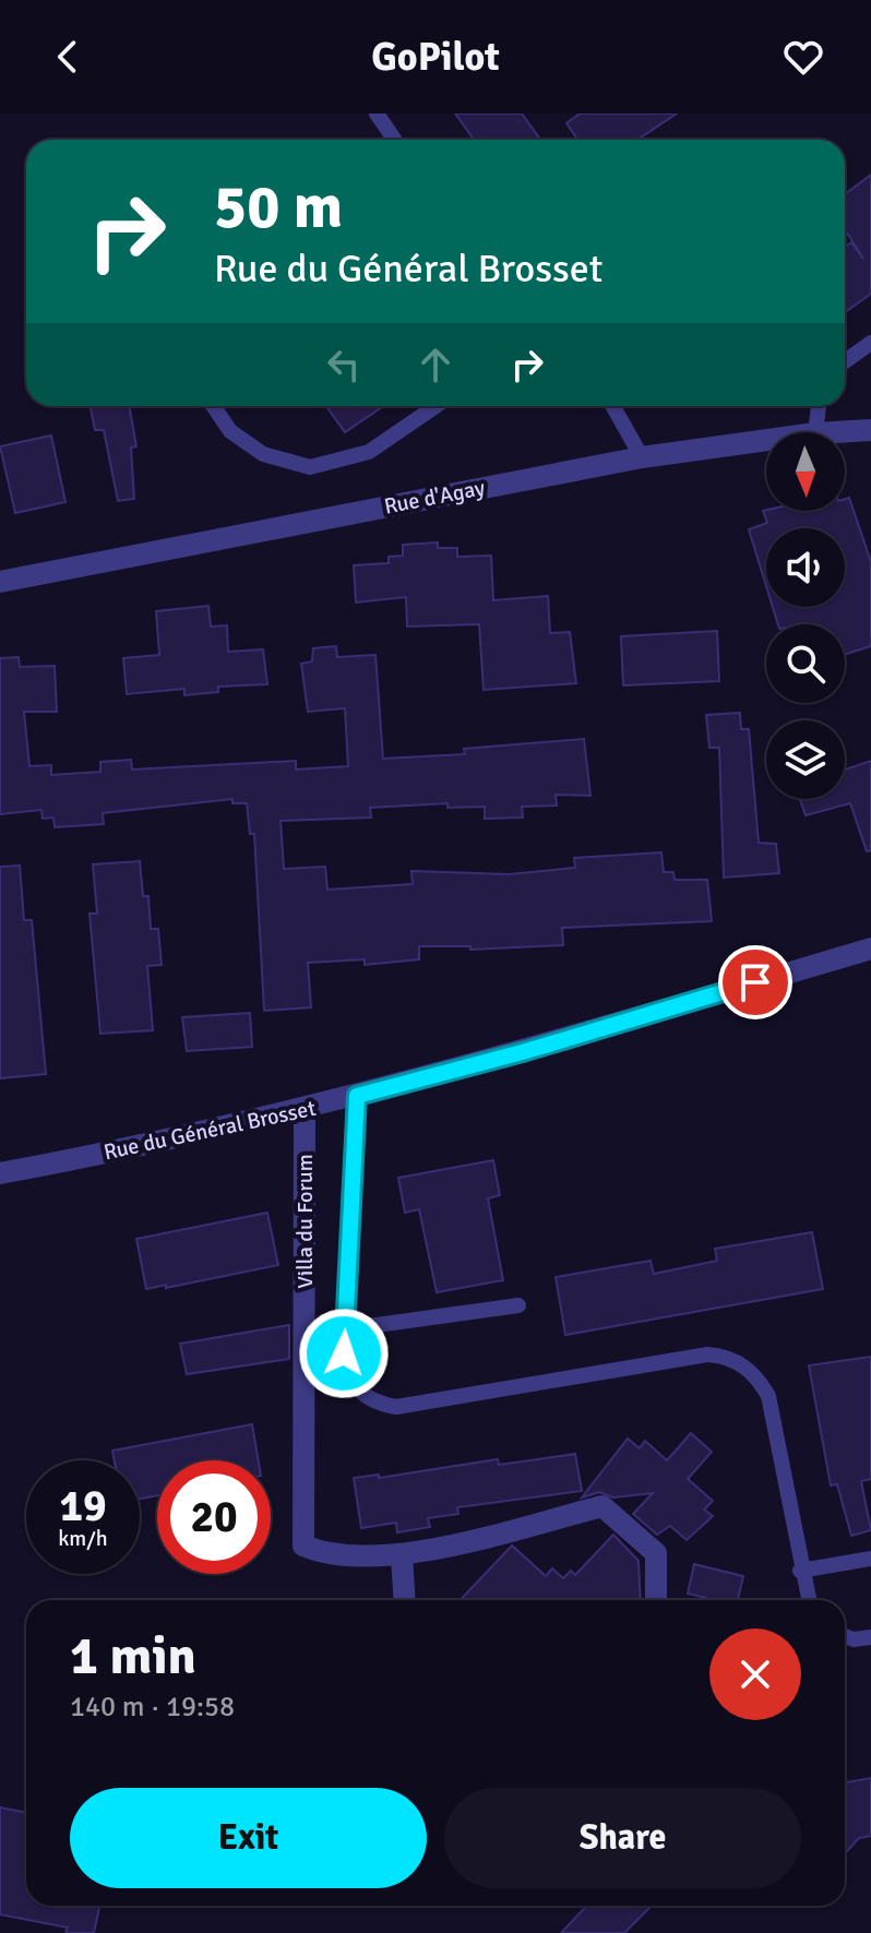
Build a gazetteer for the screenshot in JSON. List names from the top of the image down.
{
  "streets": {
    "street": ["Rue d'Agay", "Rue du Général Brosset", "Villa du Forum"]
  },
  "crossings": [
    ["Rue du Général Brosset", "Villa du Forum"]
  ],
  "north": "bottom",
  "page": {
    "header": "GoPilot",
    "turn": ["50 m", "Rue du Général Brosset"],
    "speed": "19 km/h",
    "limit": "20",
    "heading": ["1 min", "140 m · 19:58"],
    "buttons": ["Exit", "Share"]
  }
}
